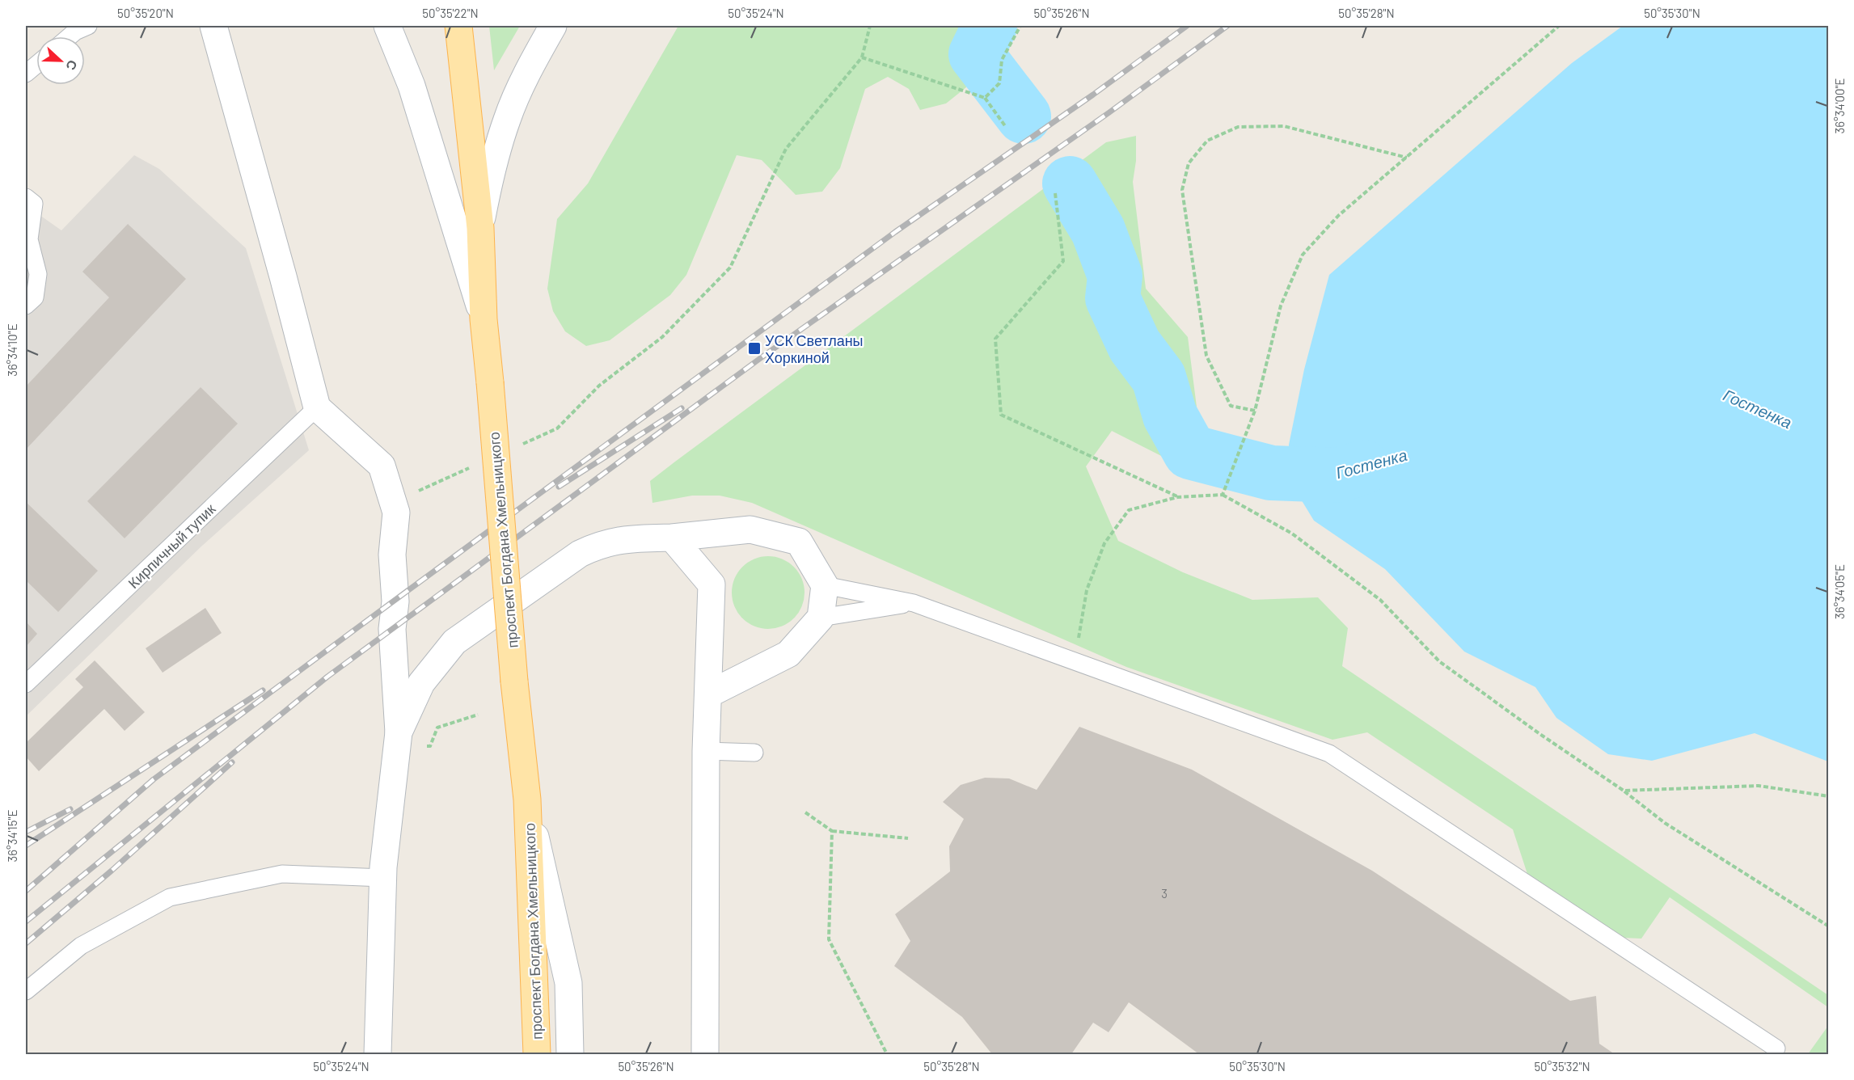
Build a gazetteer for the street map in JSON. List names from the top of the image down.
{
  "streets": {
    "main road": ["проспект Богдана Хмельницкого"],
    "lane": ["Кирпичный тупик"]
  },
  "water": ["Гостенка"],
  "places": {
    "transit": ["УСК Светланы Хоркиной"]
  },
  "house_numbers": ["3"],
  "north": "right",
  "coordinates": [
    "50°35'20\"N",
    "50°35'22\"N",
    "50°35'24\"N",
    "50°35'26\"N",
    "50°35'28\"N",
    "50°35'30\"N",
    "36°34'00\"E",
    "36°34'10\"E",
    "36°34'05\"E",
    "36°34'15\"E",
    "50°35'32\"N"
  ]
}
